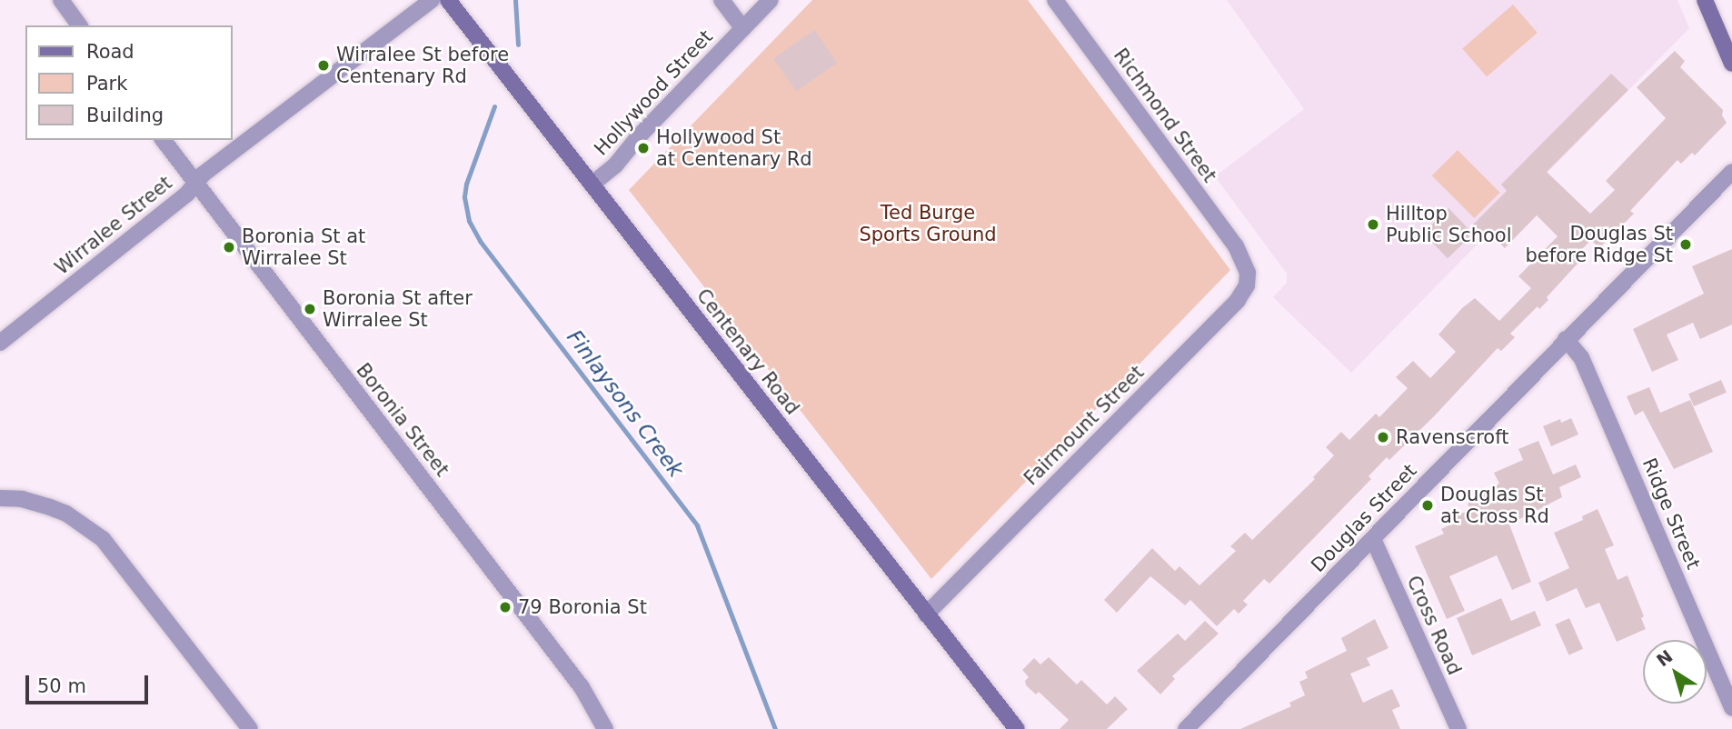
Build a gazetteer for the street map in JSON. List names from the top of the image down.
{
  "streets": {
    "main road": ["Centenary Road"],
    "street": [
      "Hollywood Street",
      "Richmond Street",
      "Wirralee Street",
      "Boronia Street",
      "Fairmount Street",
      "Ridge Street",
      "Douglas Street",
      "Cross Road"
    ]
  },
  "crossings": [
    ["Hollywood Street", "Centenary Road"],
    ["Richmond Street", "Fairmount Street"],
    ["Wirralee Street", "Boronia Street"],
    ["Centenary Road", "Fairmount Street"],
    ["Ridge Street", "Douglas Street"],
    ["Douglas Street", "Cross Road"]
  ],
  "water": ["Finlaysons Creek"],
  "parks": ["Ted Burge Sports Ground"],
  "places": [
    "Wirralee St before Centenary Rd",
    "Hollywood St at Centenary Rd",
    "Hilltop Public School",
    "Douglas St before Ridge St",
    "Boronia St at Wirralee St",
    "Boronia St after Wirralee St",
    "Ravenscroft",
    "Douglas St at Cross Rd",
    "79 Boronia St"
  ],
  "legend": ["Road", "Park", "Building"],
  "scale_bar": "50 m",
  "north": "top left"
}
